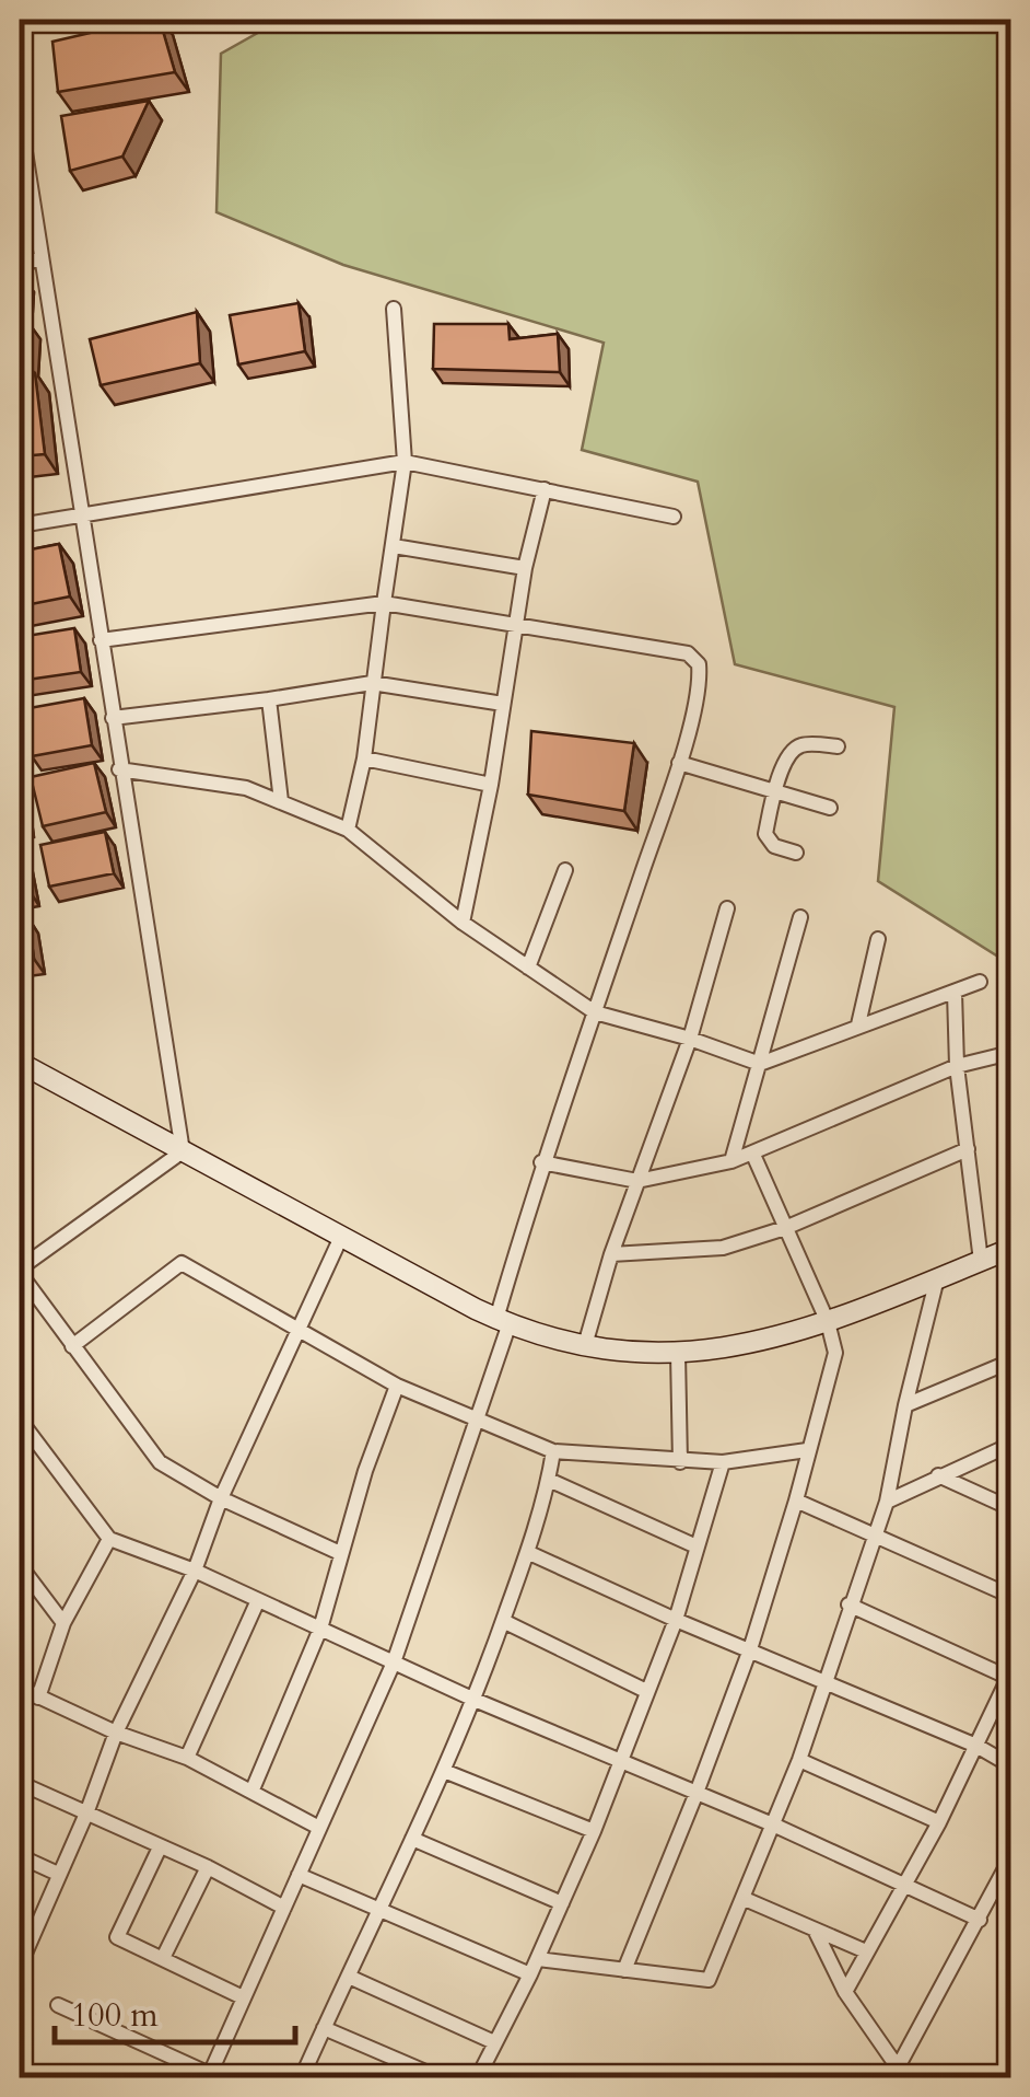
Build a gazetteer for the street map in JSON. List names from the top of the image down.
{
  "scale_bar": "100 m"
}
